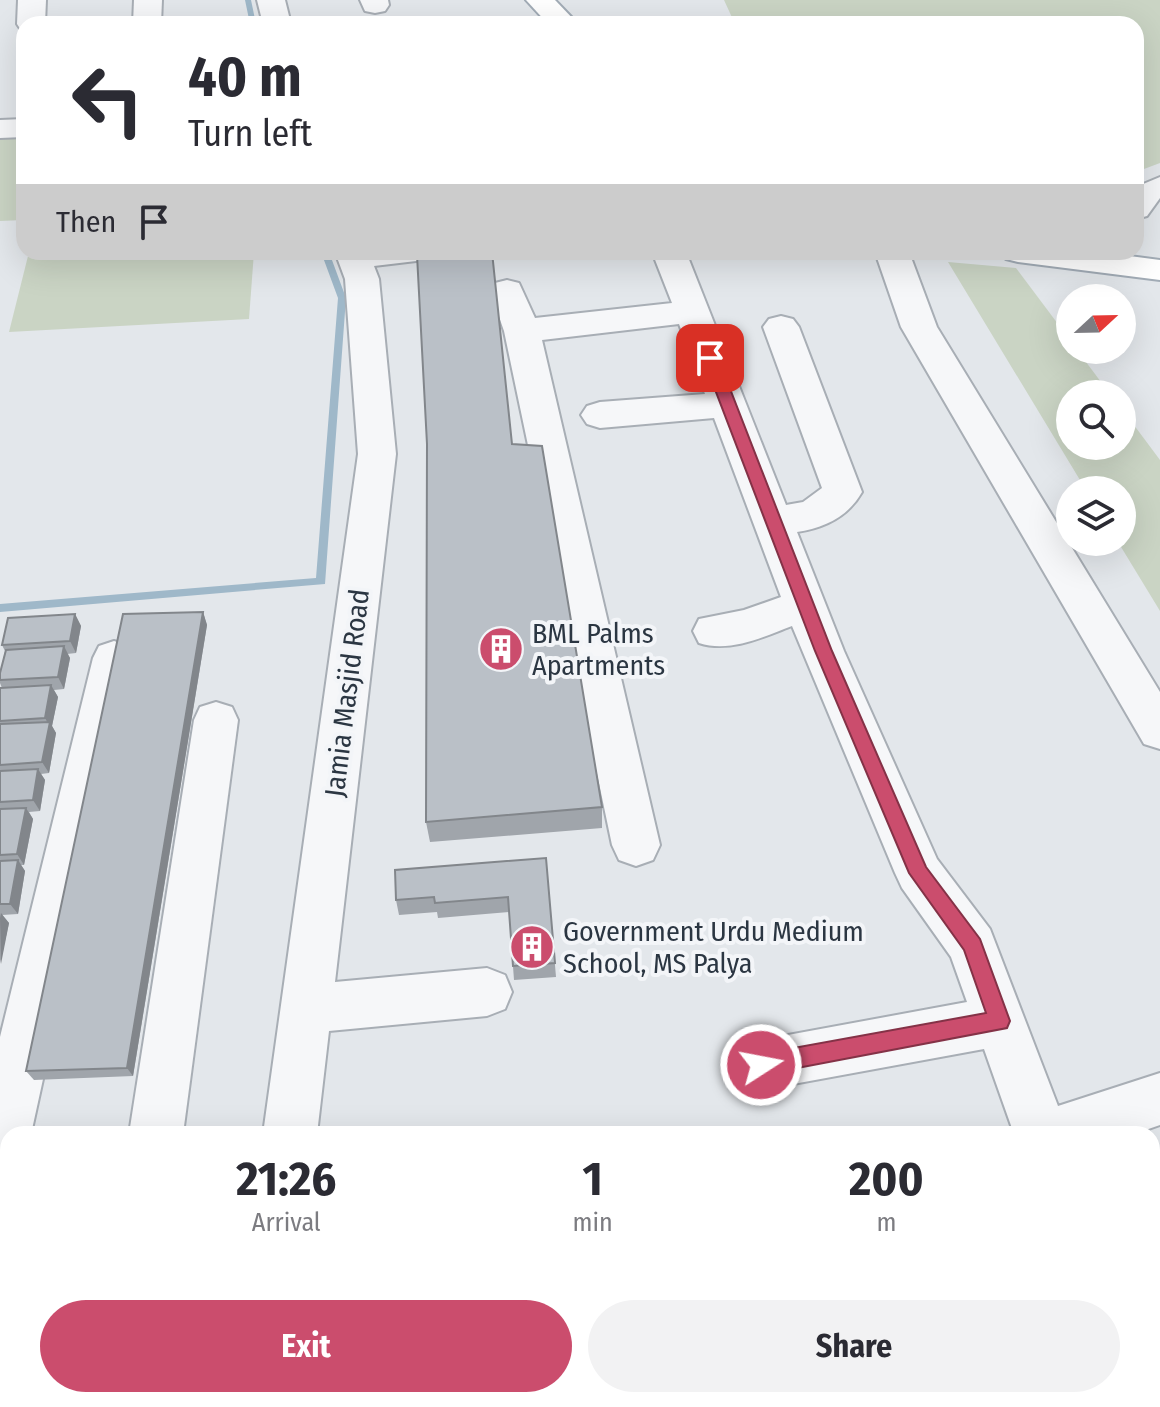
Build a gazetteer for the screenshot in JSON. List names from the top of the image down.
{
  "streets": {
    "street": ["Jamia Masjid Road"]
  },
  "places": {
    "building": ["BML Palms Apartments", "Government Urdu Medium School, MS Palya"]
  },
  "north": "right",
  "page": {
    "turn": ["40 m", "Turn left"],
    "then": "Then",
    "eta": [
      "21:26",
      "Arrival",
      "1",
      "min",
      "200",
      "m"
    ],
    "buttons": ["Exit", "Share"]
  }
}
